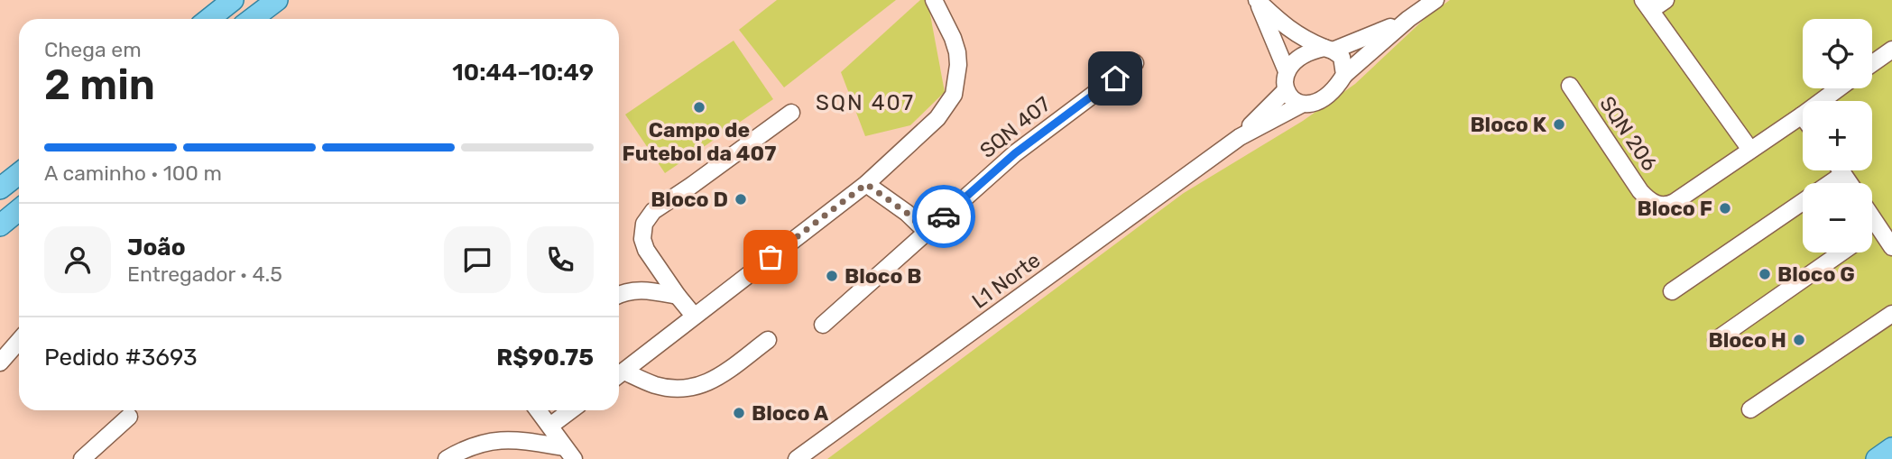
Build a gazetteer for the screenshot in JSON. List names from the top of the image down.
{
  "streets": {
    "street": ["SQN 407", "SQN 206", "L1 Norte"]
  },
  "districts": ["SQN 407"],
  "places": [
    "Campo de Futebol da 407",
    "Bloco K",
    "Bloco D",
    "Bloco F",
    "Bloco G",
    "Bloco B",
    "Bloco H",
    "Bloco A"
  ],
  "page": {
    "map_buttons": ["+", "−"],
    "heading": ["2 min", "Chega em", "10:44–10:49"],
    "panel": [
      "João",
      "Entregador · 4.5",
      "Pedido #3693",
      "R$90.75"
    ],
    "bar": "A caminho · 100 m"
  }
}
